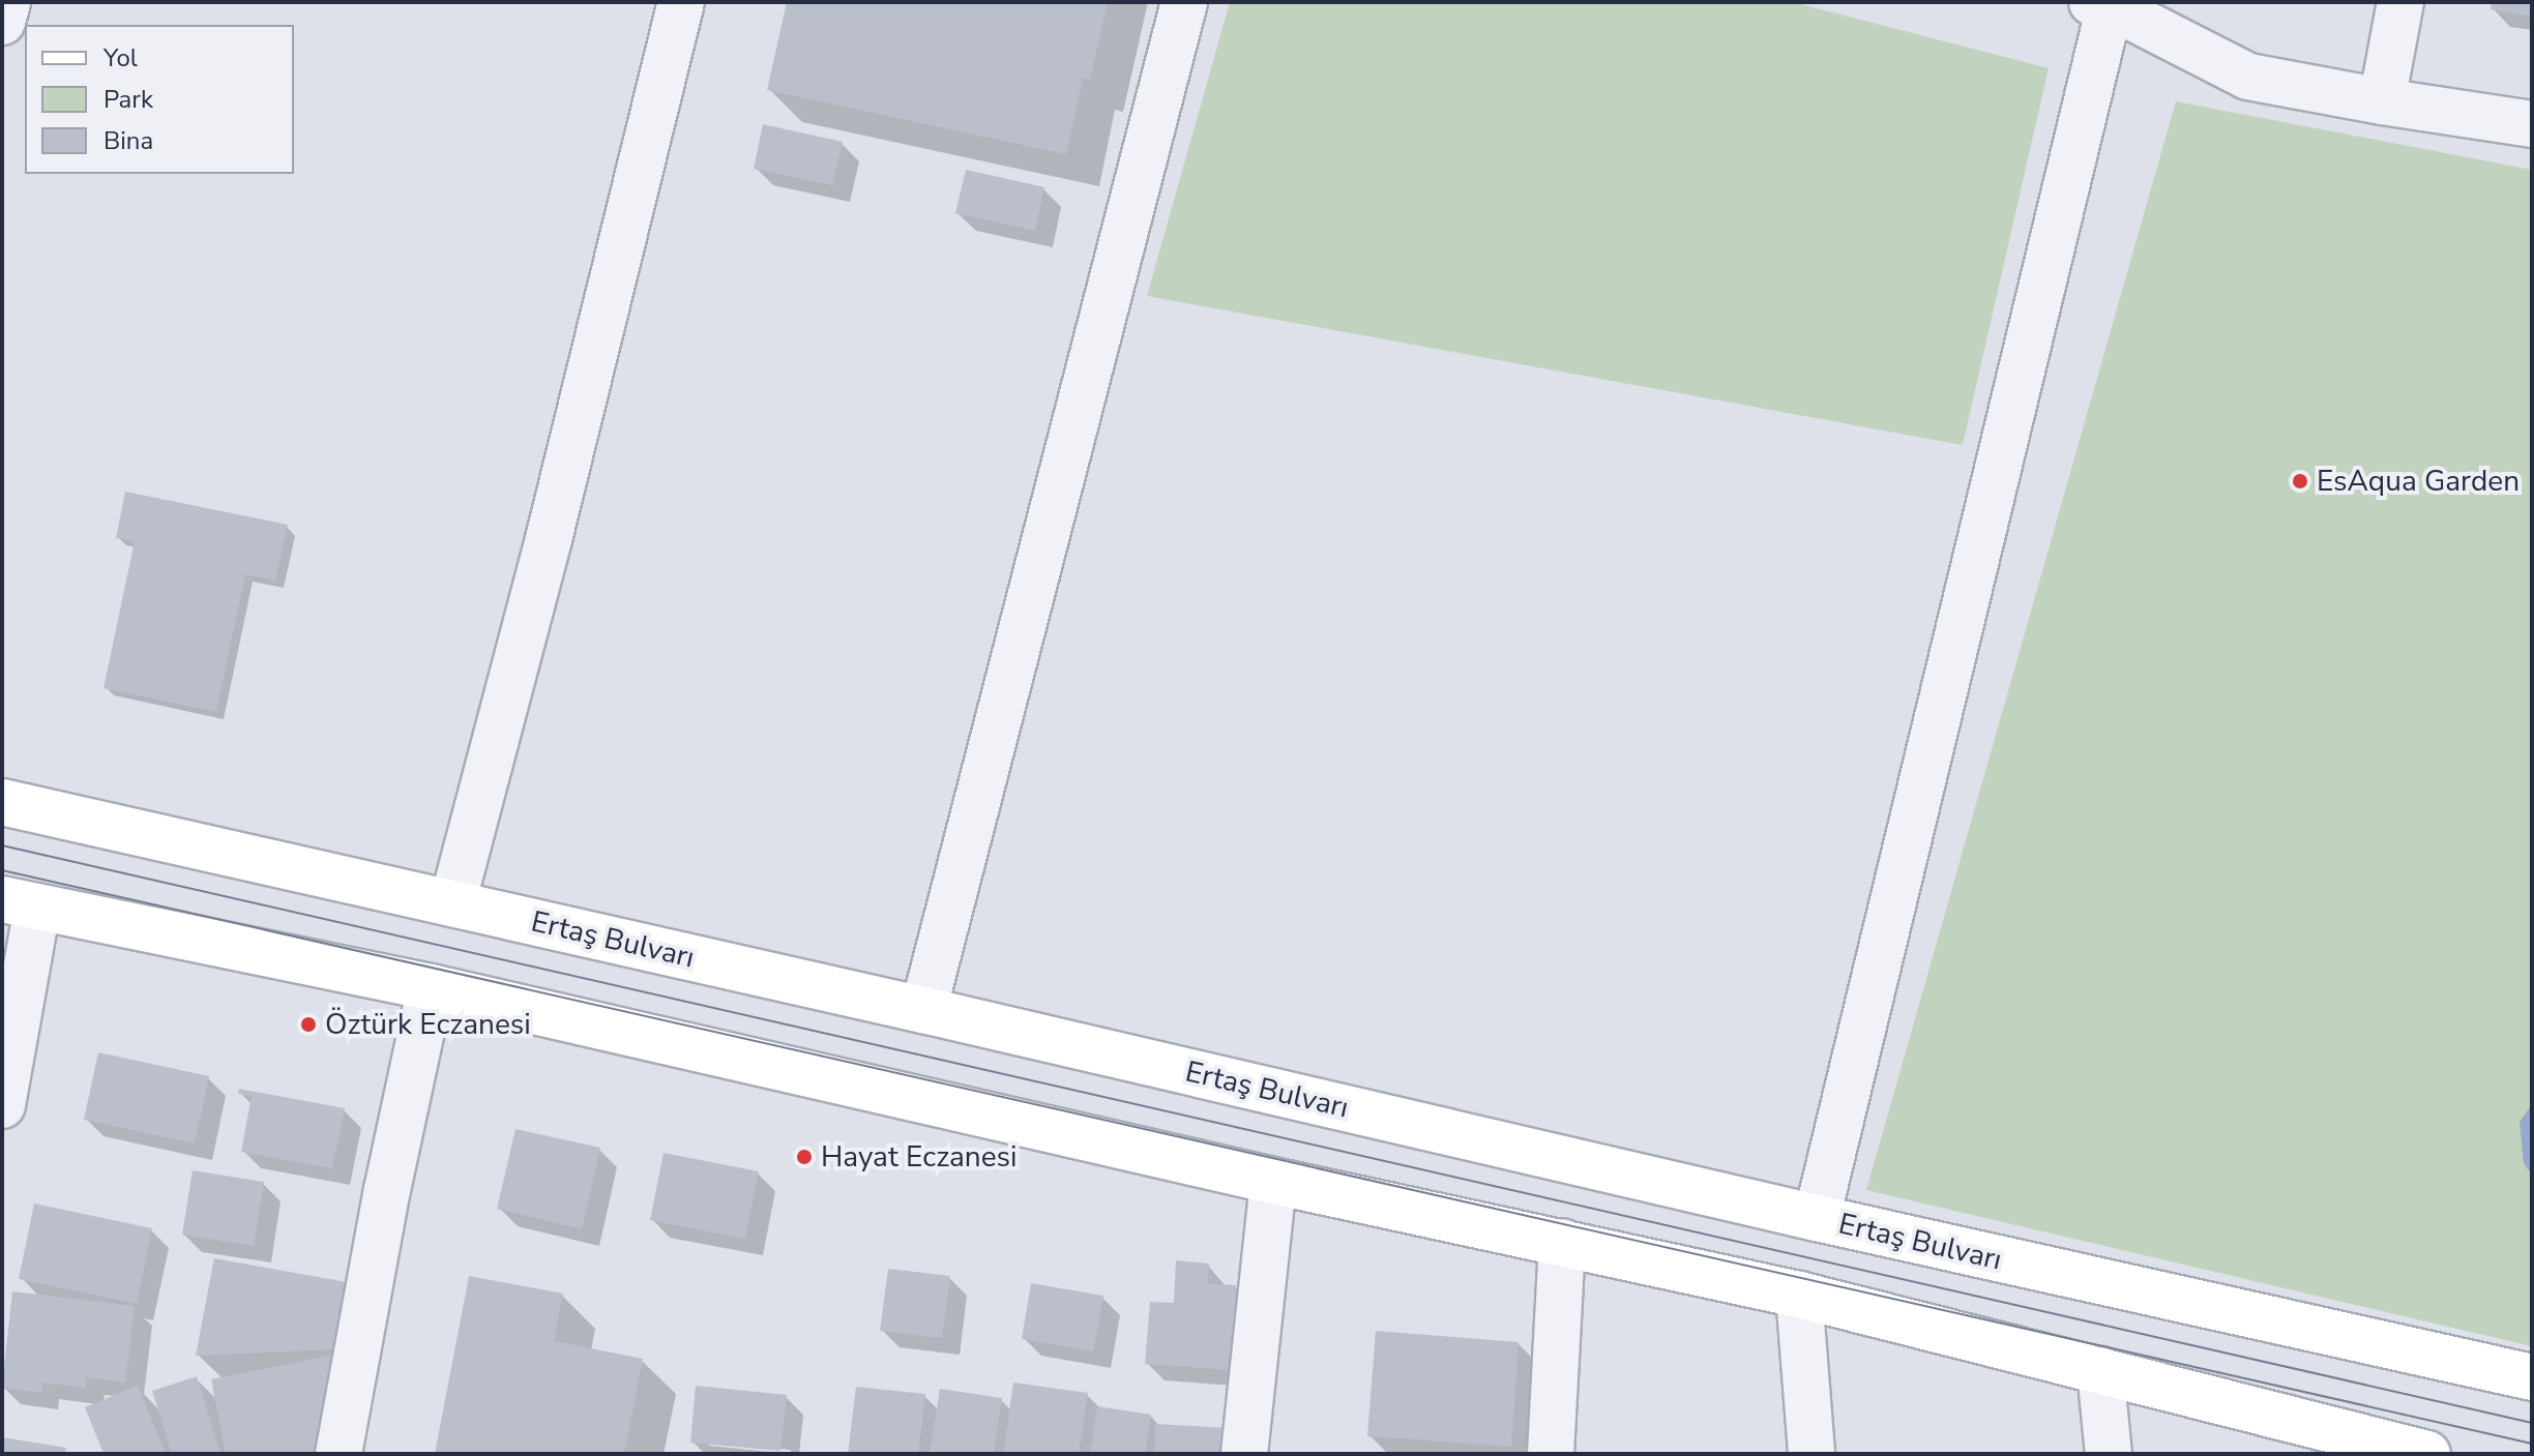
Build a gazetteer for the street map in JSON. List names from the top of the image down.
{
  "streets": {
    "main road": ["Ertaş Bulvarı"]
  },
  "places": ["EsAqua Garden", "Öztürk Eczanesi", "Hayat Eczanesi"],
  "legend": ["Yol", "Park", "Bina"]
}
